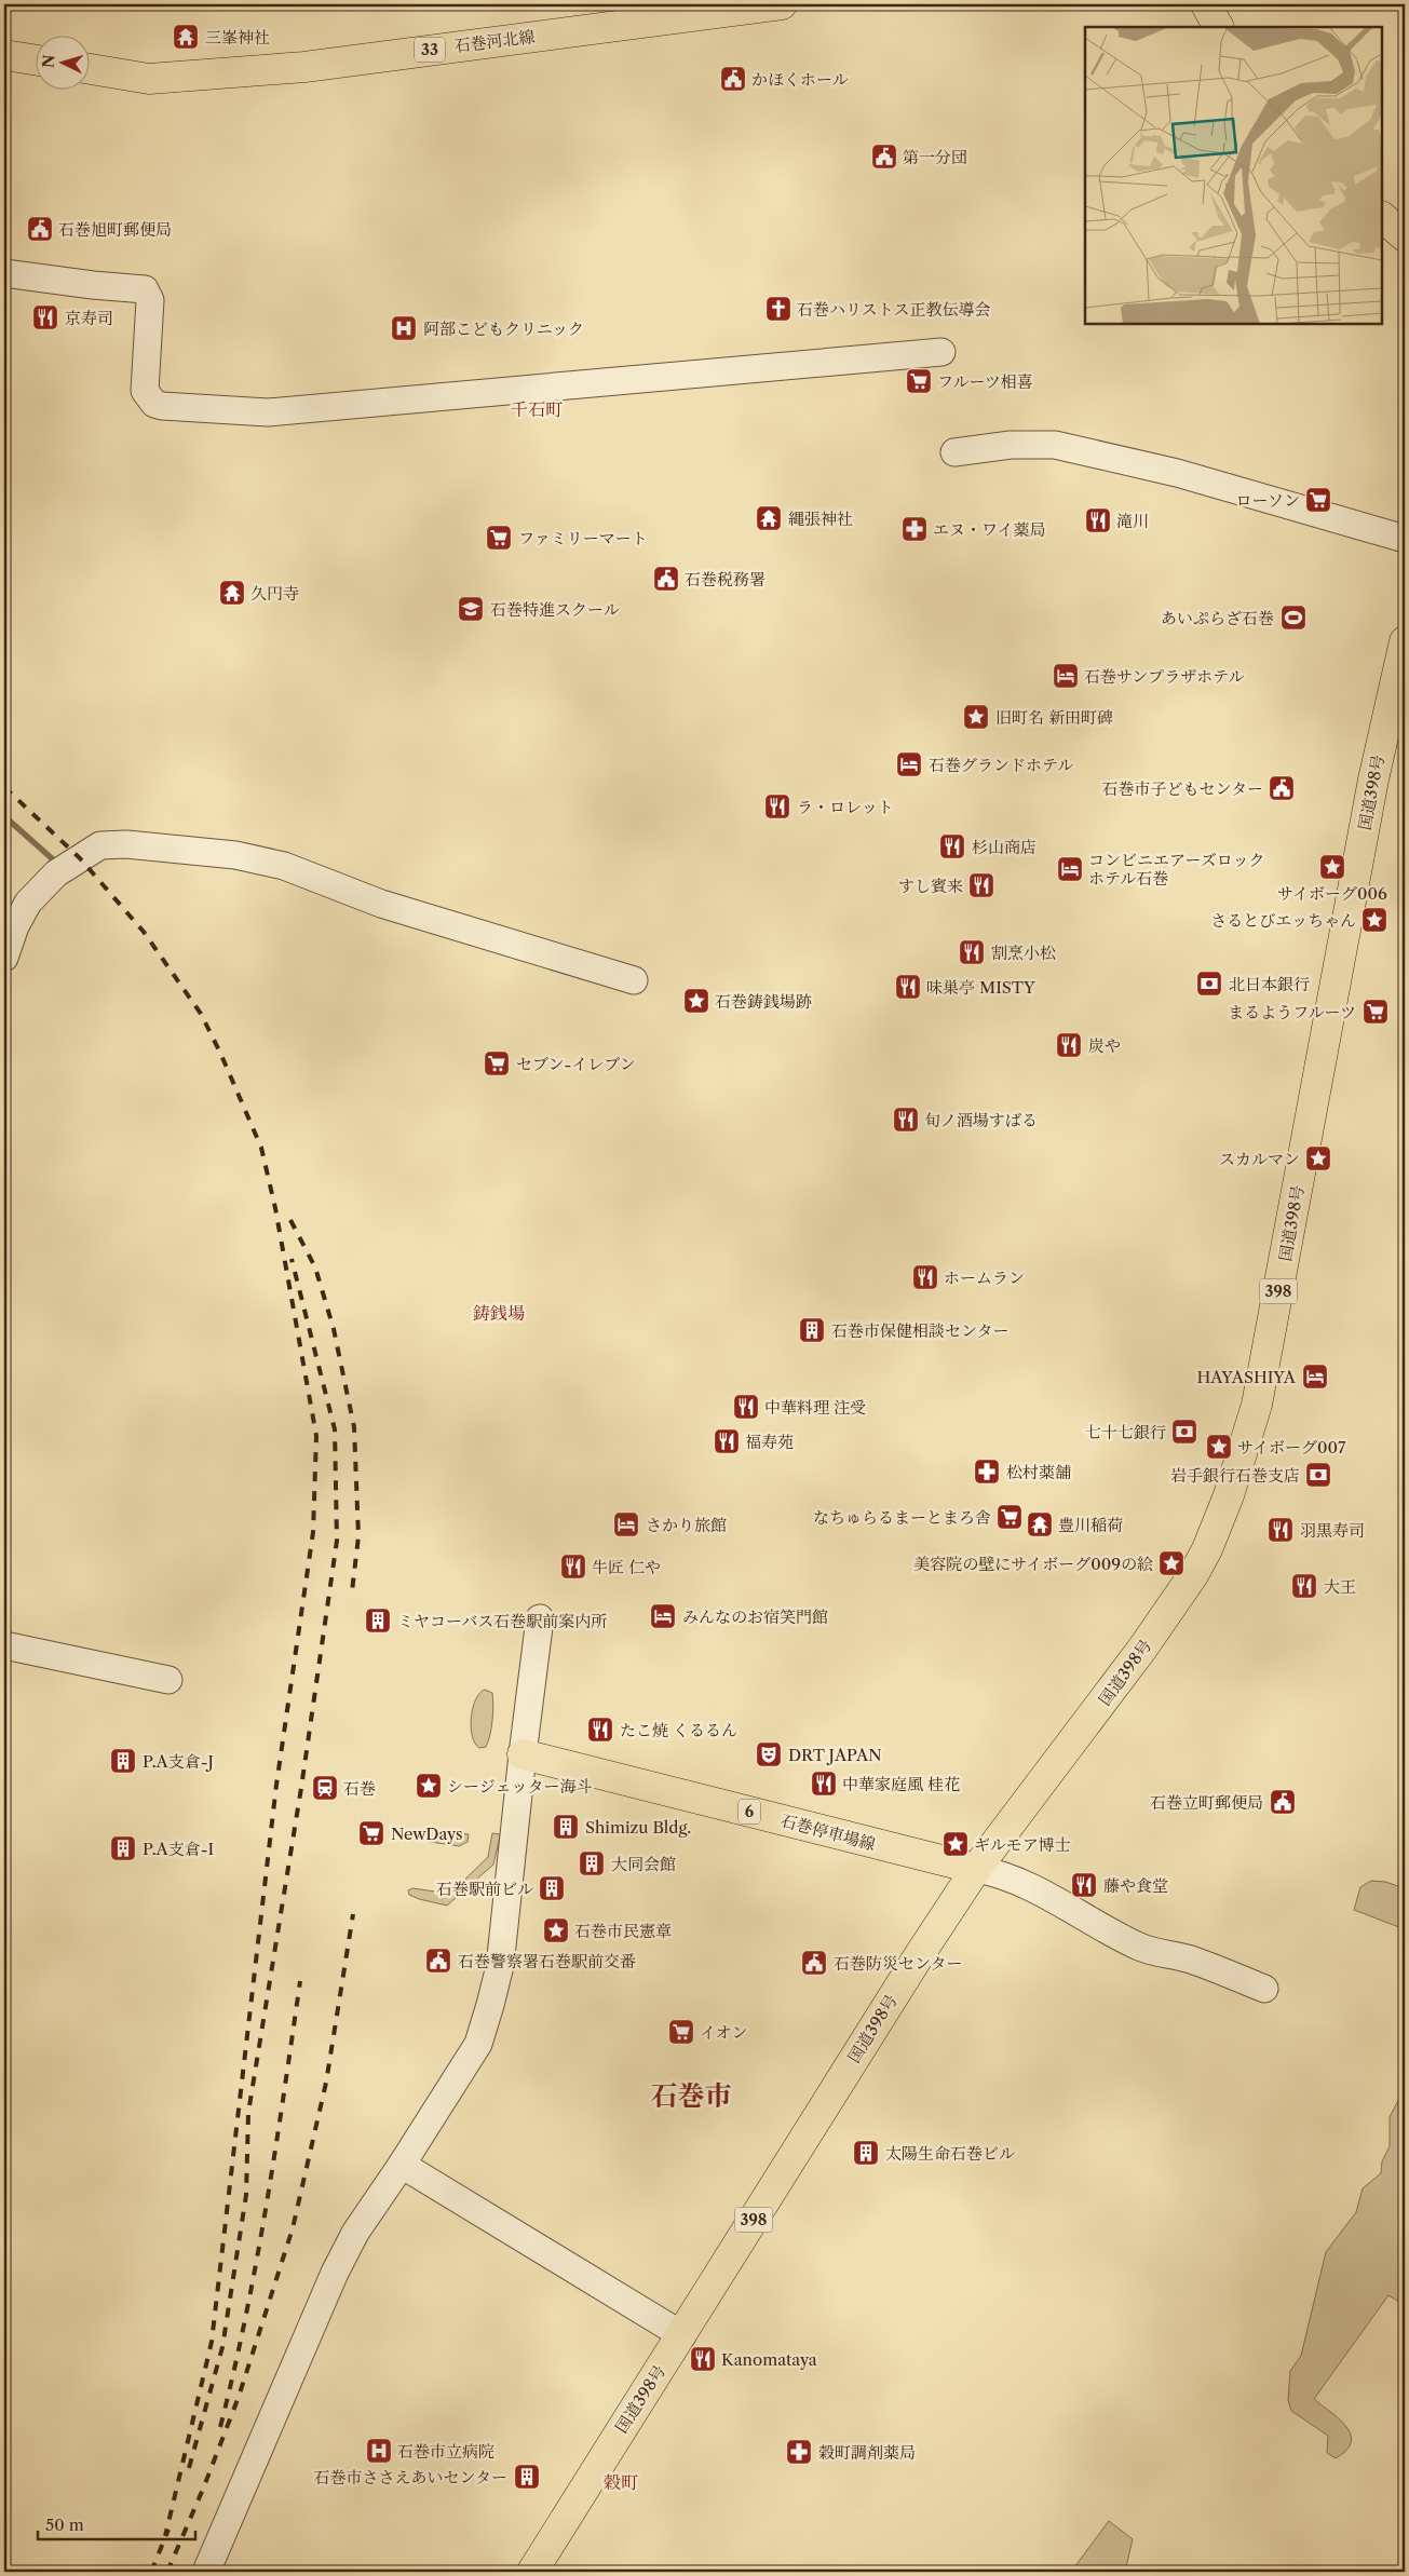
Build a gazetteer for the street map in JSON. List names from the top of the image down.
{
  "streets": {
    "main road": [
      "石巻河北線",
      "33",
      "国道398号",
      "398",
      "6",
      "石巻停車場線"
    ]
  },
  "crossings": [
    ["国道398号", "石巻停車場線"]
  ],
  "districts": [
    "千石町",
    "鋳銭場",
    "石巻市",
    "穀町"
  ],
  "places": {
    "temple": [
      "三峯神社",
      "縄張神社",
      "久円寺",
      "豊川稲荷"
    ],
    "public building": [
      "かほくホール",
      "第一分団",
      "石巻旭町郵便局",
      "石巻税務署",
      "石巻市子どもセンター",
      "石巻立町郵便局",
      "石巻警察署石巻駅前交番",
      "石巻防災センター"
    ],
    "church": ["石巻ハリストス正教伝導会"],
    "restaurant": [
      "京寿司",
      "滝川",
      "ラ・ロレット",
      "杉山商店",
      "すし賓来",
      "割烹小松",
      "味巣亭 MISTY",
      "炭や",
      "旬ノ酒場すばる",
      "ホームラン",
      "中華料理 注受",
      "福寿苑",
      "羽黒寿司",
      "牛匠 仁や",
      "大王",
      "たこ焼 くるるん",
      "中華家庭風 桂花",
      "藤や食堂",
      "Kanomataya"
    ],
    "hospital": ["阿部こどもクリニック", "石巻市立病院"],
    "supermarket": [
      "フルーツ相喜",
      "ローソン",
      "ファミリーマート",
      "まるようフルーツ",
      "セブン-イレブン",
      "なちゅらるまーとまろ舎",
      "NewDays",
      "イオン"
    ],
    "pharmacy": ["エヌ・ワイ薬局", "松村薬舗", "穀町調剤薬局"],
    "school or university": ["石巻特進スクール"],
    "sports": ["あいぷらざ石巻"],
    "hotel": [
      "石巻サンプラザホテル",
      "石巻グランドホテル",
      "コンビニエアーズロック ホテル石巻",
      "HAYASHIYA",
      "さかり旅館",
      "みんなのお宿笑門館"
    ],
    "place": [
      "旧町名 新田町碑",
      "サイボーグ006",
      "さるとびエッちゃん",
      "石巻鋳銭場跡",
      "スカルマン",
      "サイボーグ007",
      "美容院の壁にサイボーグ009の絵",
      "シージェッター海斗",
      "ギルモア博士",
      "石巻市民憲章"
    ],
    "bank": ["北日本銀行", "七十七銀行", "岩手銀行石巻支店"],
    "building": [
      "石巻市保健相談センター",
      "ミヤコーバス石巻駅前案内所",
      "P.A支倉-J",
      "Shimizu Bldg.",
      "P.A支倉-I",
      "大同会館",
      "石巻駅前ビル",
      "太陽生命石巻ビル",
      "石巻市ささえあいセンター"
    ],
    "theatre": ["DRT JAPAN"],
    "station": ["石巻"]
  },
  "scale_bar": "50 m",
  "north": "left"
}
